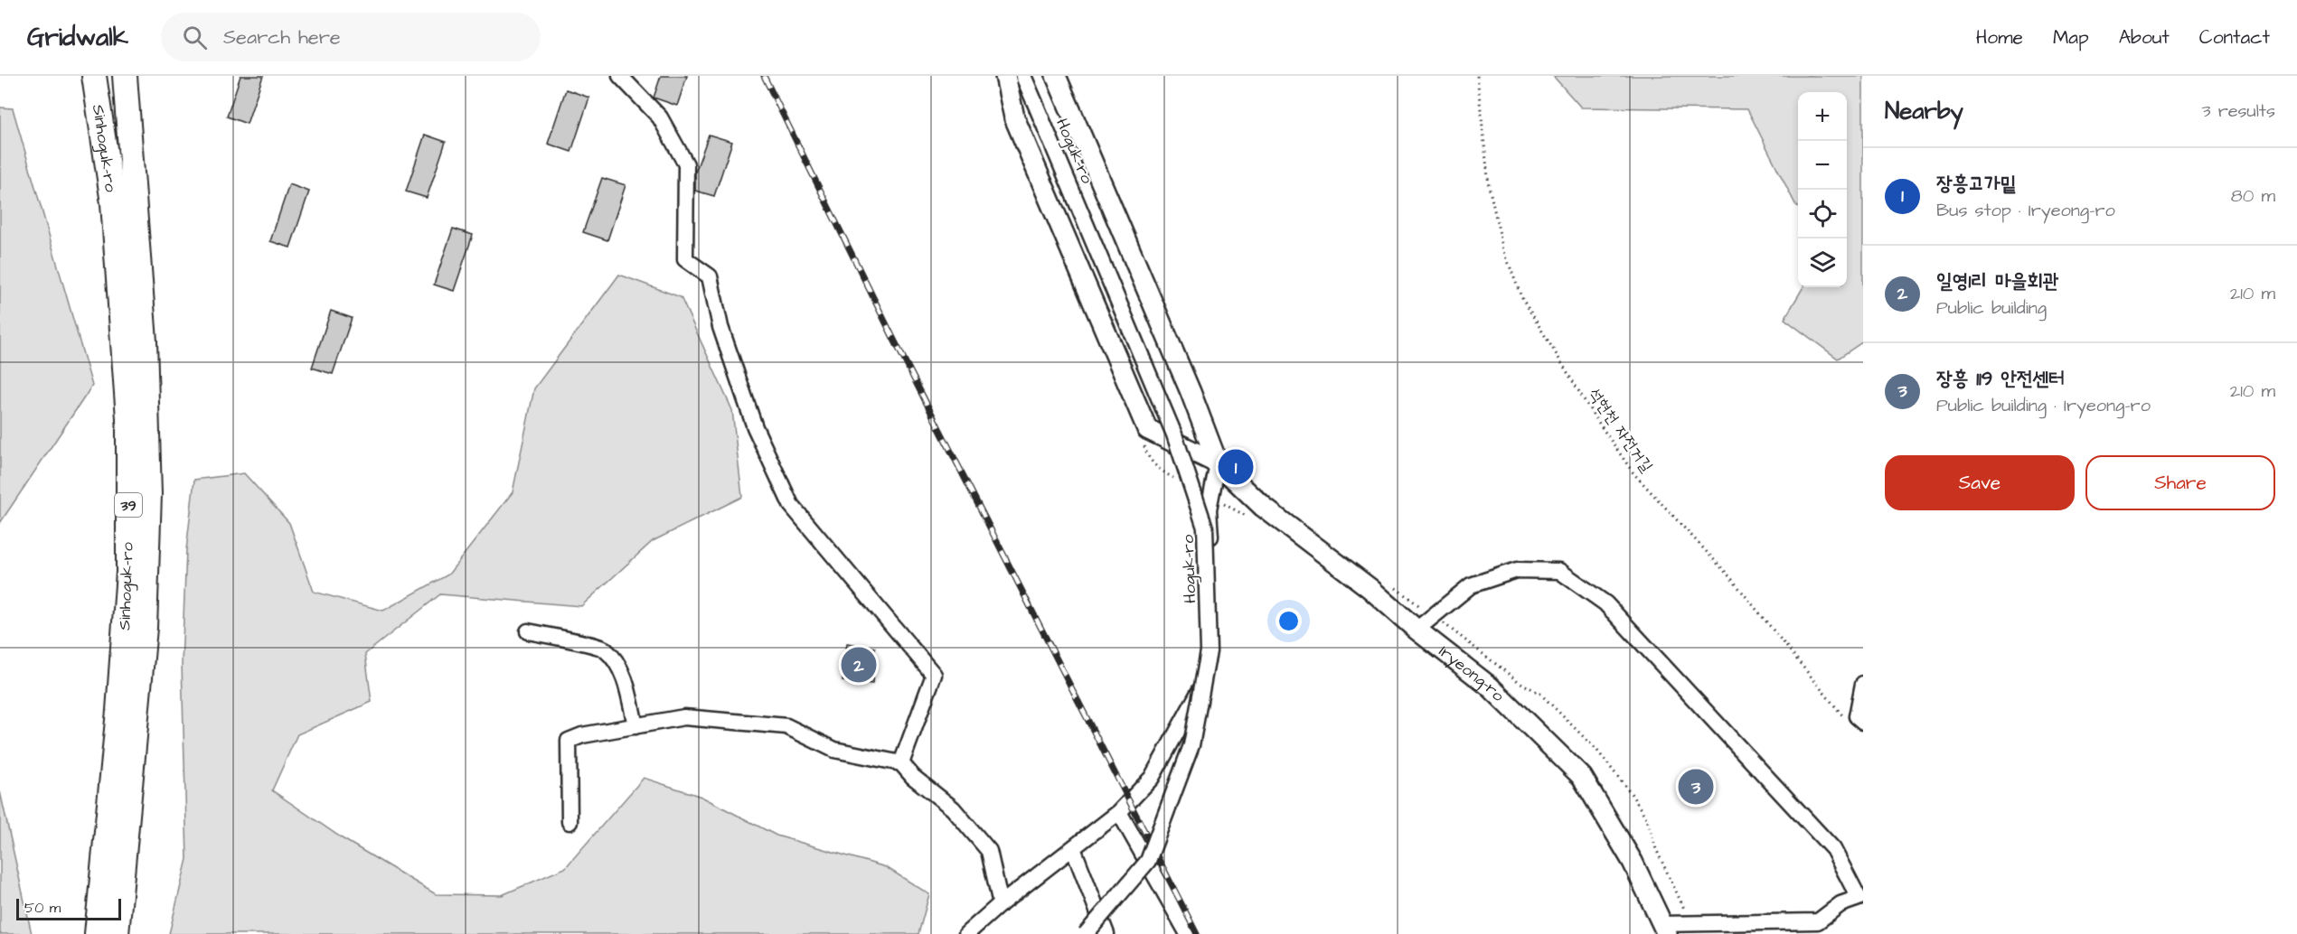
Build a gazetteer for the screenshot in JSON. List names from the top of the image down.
{
  "streets": {
    "highway": ["Sinhoguk-ro", "39"],
    "main road": ["Iryeong-ro"],
    "street": ["Hoguk-ro"],
    "path": ["석현천 자전거길"]
  },
  "scale_bar": "50 m",
  "page": {
    "header": "Gridwalk",
    "search": "Search here",
    "nav": [
      "Home",
      "Map",
      "About",
      "Contact"
    ],
    "heading": ["Nearby", "3 results"],
    "map_buttons": ["+", "−"],
    "list": [
      {
        "mark": "1",
        "name": "장흥고가밑",
        "note": "Bus stop · Iryeong-ro",
        "value": "80 m"
      },
      {
        "mark": "2",
        "name": "일영1리 마을회관",
        "note": "Public building",
        "value": "210 m"
      },
      {
        "mark": "3",
        "name": "장흥 119 안전센터",
        "note": "Public building · Iryeong-ro",
        "value": "210 m"
      }
    ],
    "buttons": ["Save", "Share"],
    "pins": ["1", "2", "3"],
    "scale": "50 m"
  }
}
